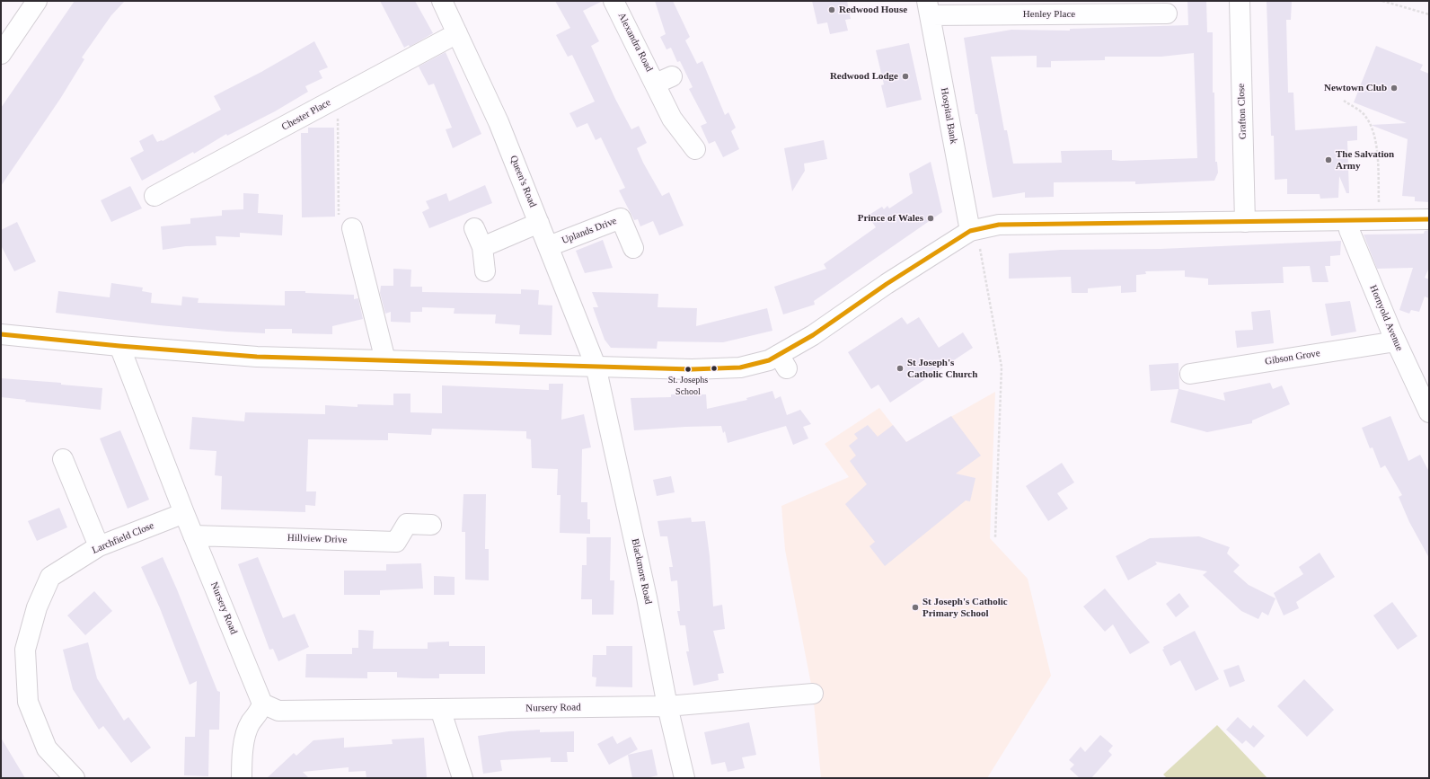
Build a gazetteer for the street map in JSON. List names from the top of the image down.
{
  "streets": {
    "street": [
      "Henley Place",
      "Alexandra Road",
      "Grafton Close",
      "Chester Place",
      "Hospital Bank",
      "Queen's Road",
      "Uplands Drive",
      "Hornyold Avenue",
      "Gibson Grove",
      "Larchfield Close",
      "Hillview Drive",
      "Blackmore Road",
      "Nursery Road"
    ]
  },
  "crossings": [
    ["Henley Place", "Hospital Bank"],
    ["Chester Place", "Queen's Road"],
    ["Queen's Road", "Uplands Drive"],
    ["Queen's Road", "Blackmore Road"],
    ["Hornyold Avenue", "Gibson Grove"],
    ["Larchfield Close", "Nursery Road"],
    ["Hillview Drive", "Nursery Road"],
    ["Blackmore Road", "Nursery Road"]
  ],
  "places": [
    "Redwood House",
    "Redwood Lodge",
    "Newtown Club",
    "The Salvation Army",
    "Prince of Wales",
    "St Joseph's Catholic Church",
    "St. Josephs School",
    "St Joseph's Catholic Primary School"
  ]
}
